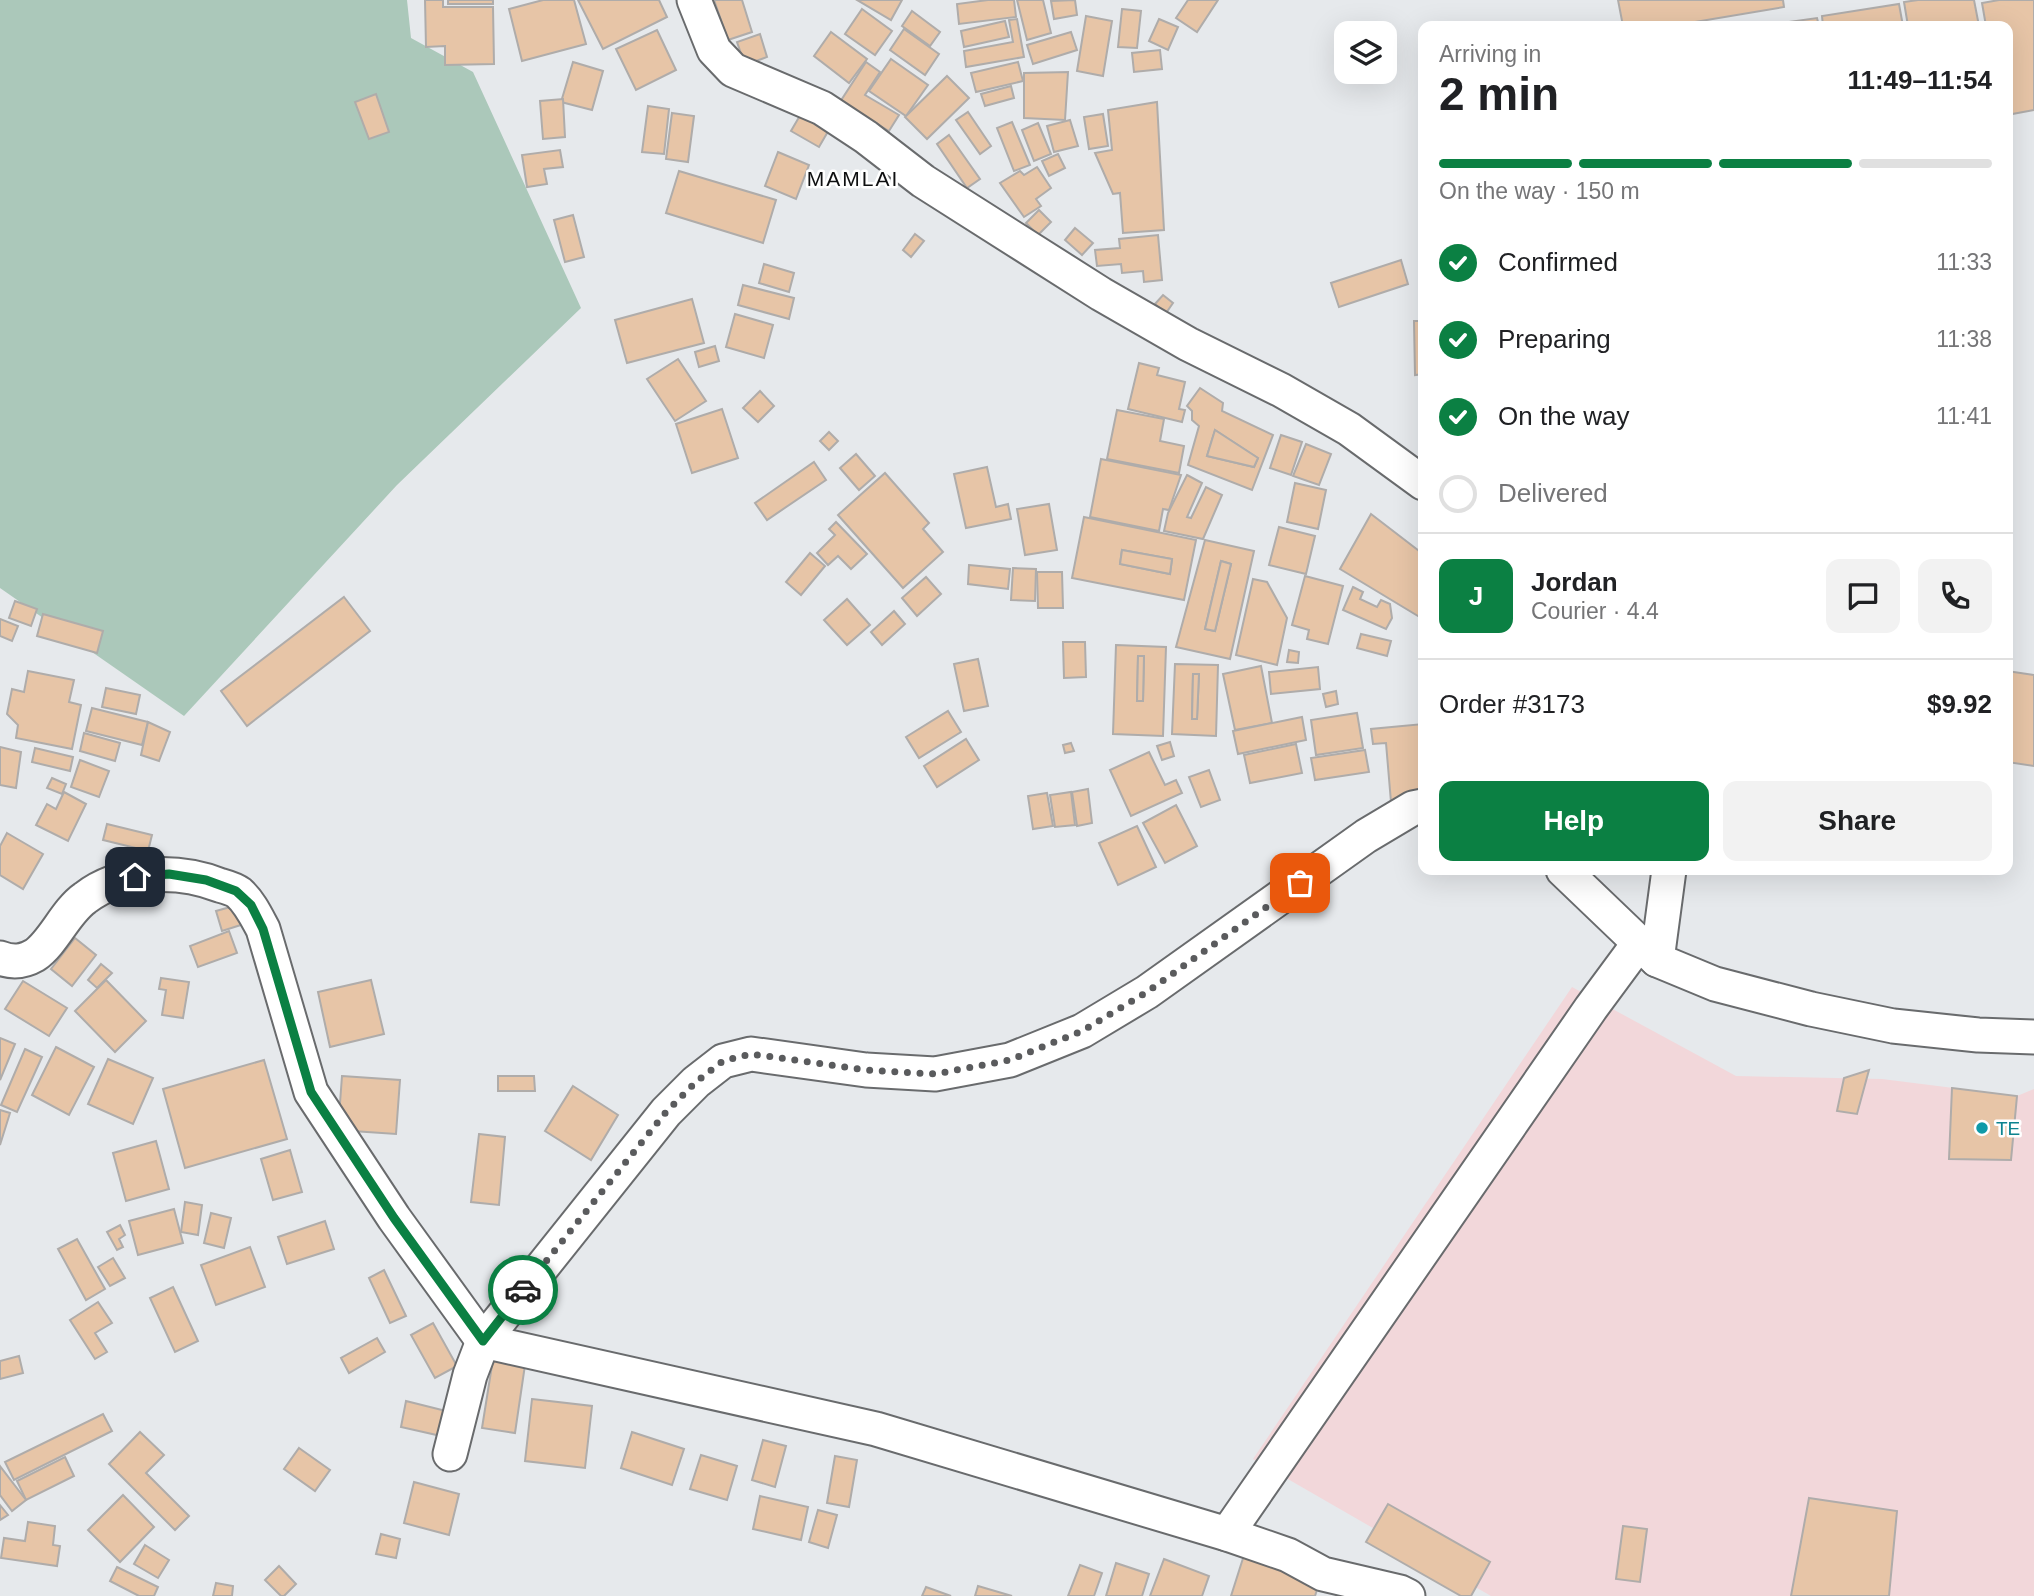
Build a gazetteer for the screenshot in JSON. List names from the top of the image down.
{
  "districts": ["MAMLAI"],
  "places": ["TE"],
  "page": {
    "heading": ["2 min", "Arriving in", "11:49–11:54"],
    "panel": [
      "Jordan",
      "Courier · 4.4",
      "Order #3173",
      "$9.92"
    ],
    "bar": "On the way · 150 m",
    "list": [
      ["Confirmed", "11:33"],
      ["Preparing", "11:38"],
      ["On the way", "11:41"],
      "Delivered"
    ],
    "round": "J",
    "buttons": ["Help", "Share"]
  }
}
